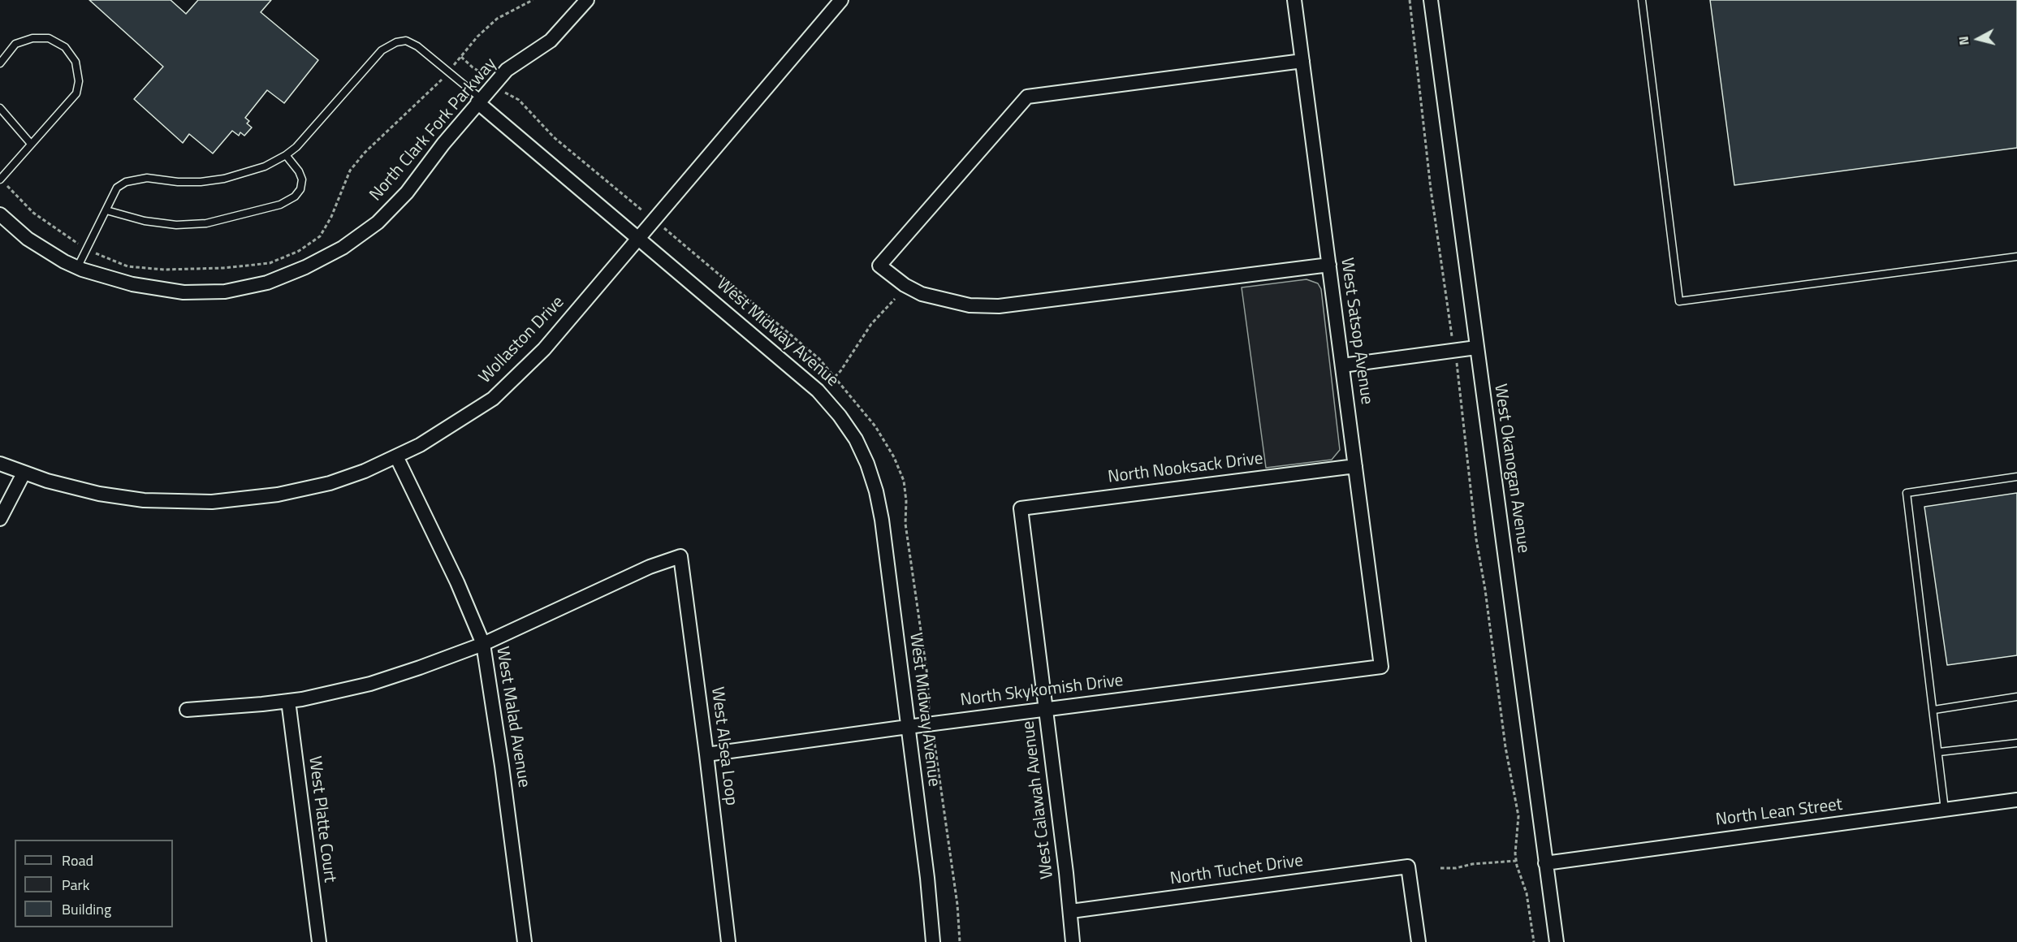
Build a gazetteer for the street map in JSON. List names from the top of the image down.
{
  "streets": {
    "street": [
      "North Clark Fork Parkway",
      "West Satsop Avenue",
      "West Midway Avenue",
      "Wollaston Drive",
      "North Nooksack Drive",
      "West Okanogan Avenue",
      "North Skykomish Drive",
      "West Malad Avenue",
      "West Alsea Loop",
      "West Calawah Avenue",
      "North Lean Street",
      "West Platte Court",
      "North Tuchet Drive"
    ]
  },
  "crossings": [
    ["North Clark Fork Parkway", "West Midway Avenue"],
    ["West Satsop Avenue", "North Nooksack Drive"],
    ["West Satsop Avenue", "North Skykomish Drive"],
    ["West Midway Avenue", "Wollaston Drive"],
    ["West Midway Avenue", "North Skykomish Drive"],
    ["Wollaston Drive", "West Malad Avenue"],
    ["North Nooksack Drive", "West Calawah Avenue"],
    ["West Okanogan Avenue", "North Lean Street"],
    ["North Skykomish Drive", "West Alsea Loop"],
    ["North Skykomish Drive", "West Calawah Avenue"],
    ["West Malad Avenue", "West Alsea Loop"],
    ["West Calawah Avenue", "North Tuchet Drive"]
  ],
  "legend": ["Road", "Park", "Building"],
  "north": "left"
}
